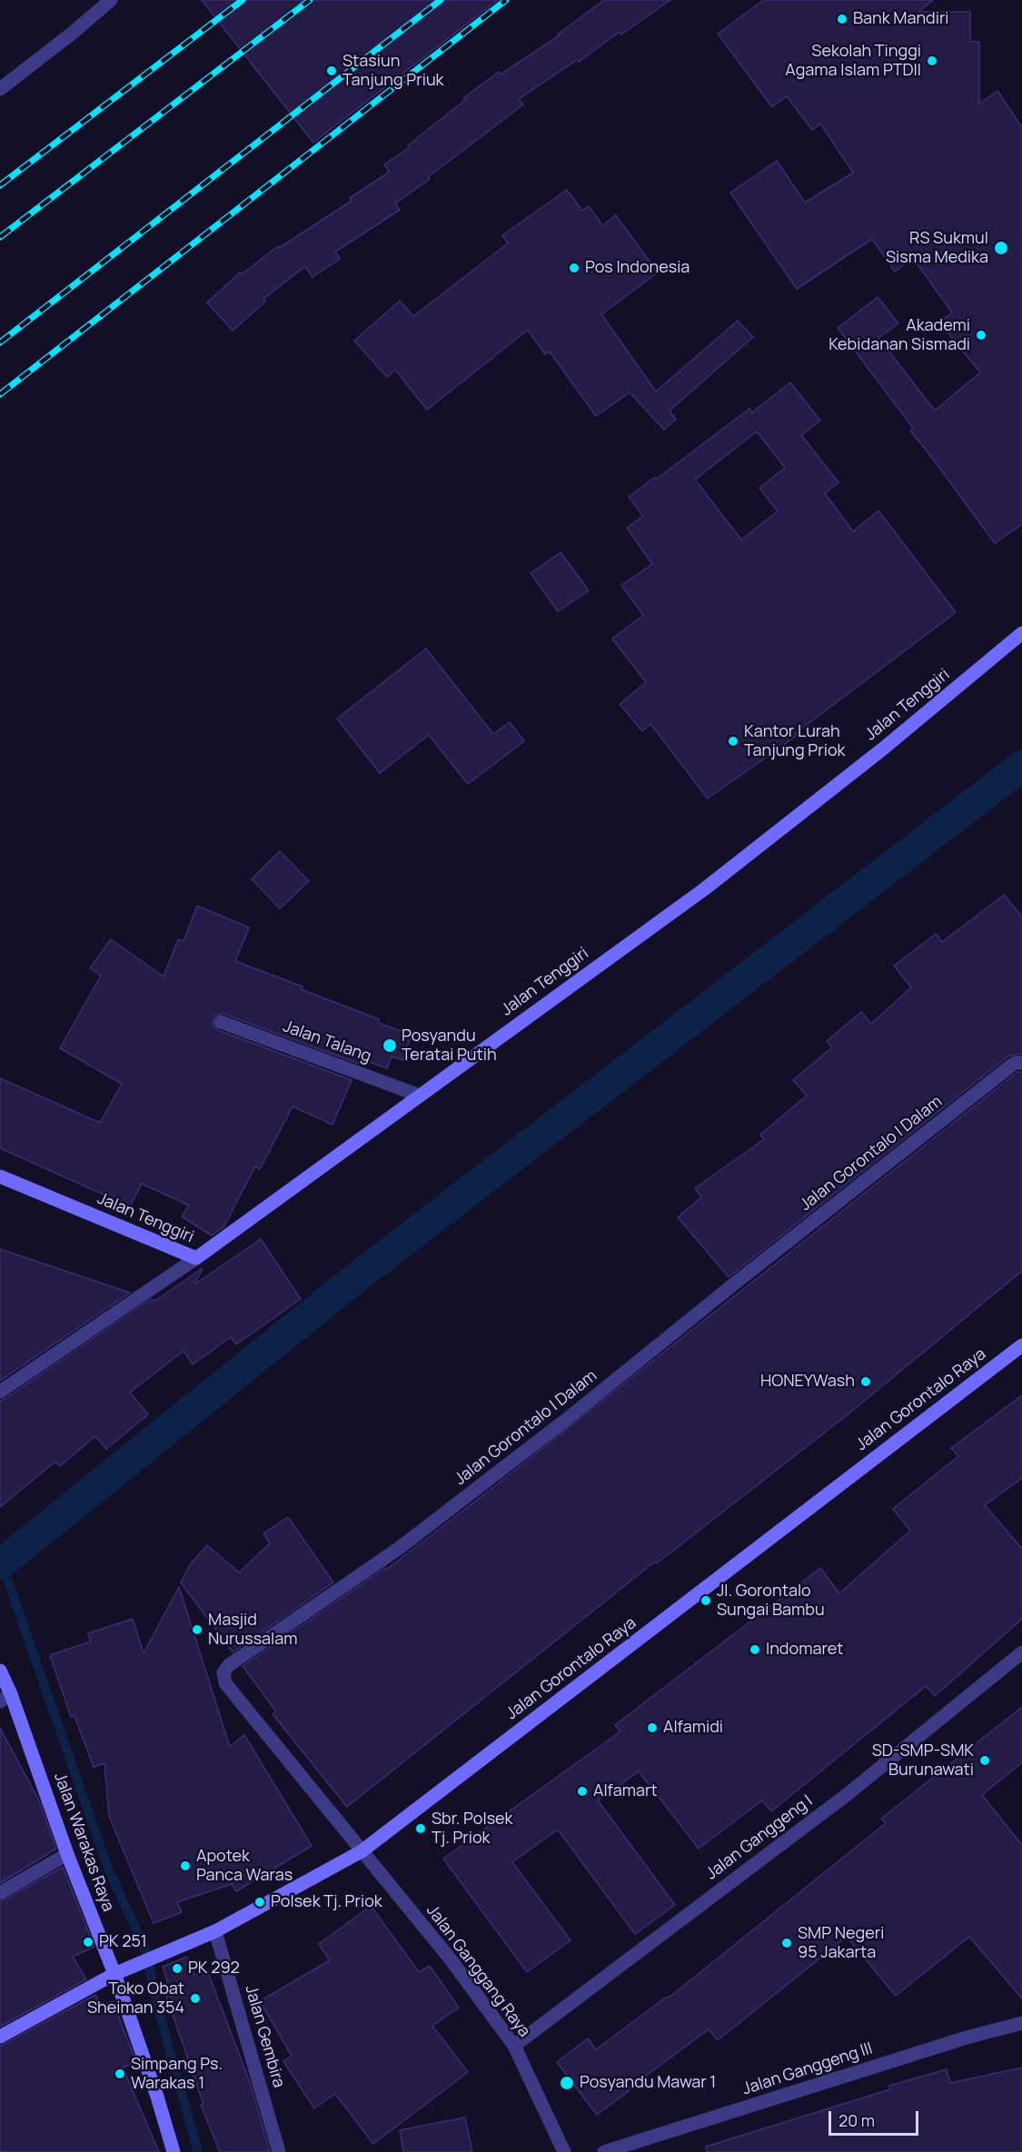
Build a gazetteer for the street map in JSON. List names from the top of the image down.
{
  "streets": {
    "street": [
      "Jalan Tenggiri",
      "Jalan Talang",
      "Jalan Gorontalo I Dalam",
      "Jalan Gorontalo Raya",
      "Jalan Ganggeng I",
      "Jalan Warakas Raya",
      "Jalan Ganggang Raya",
      "Jalan Gembira",
      "Jalan Ganggeng III"
    ]
  },
  "crossings": [
    ["Jalan Tenggiri", "Jalan Talang"],
    ["Jalan Gorontalo I Dalam", "Jalan Gorontalo Raya"],
    ["Jalan Gorontalo I Dalam", "Jalan Ganggang Raya"],
    ["Jalan Gorontalo Raya", "Jalan Warakas Raya"],
    ["Jalan Gorontalo Raya", "Jalan Ganggang Raya"],
    ["Jalan Gorontalo Raya", "Jalan Gembira"],
    ["Jalan Ganggeng I", "Jalan Ganggang Raya"]
  ],
  "places": [
    "Bank Mandiri",
    "Sekolah Tinggi Agama Islam PTDII",
    "Stasiun Tanjung Priuk",
    "RS Sukmul Sisma Medika",
    "Pos Indonesia",
    "Akademi Kebidanan Sismadi",
    "Kantor Lurah Tanjung Priok",
    "Posyandu Teratai Putih",
    "HONEYWash",
    "Jl. Gorontalo Sungai Bambu",
    "Masjid Nurussalam",
    "Indomaret",
    "Alfamidi",
    "SD-SMP-SMK Burunawati",
    "Alfamart",
    "Sbr. Polsek Tj. Priok",
    "Apotek Panca Waras",
    "Polsek Tj. Priok",
    "PK 251",
    "SMP Negeri 95 Jakarta",
    "PK 292",
    "Toko Obat Sheiman 354",
    "Simpang Ps. Warakas 1",
    "Posyandu Mawar 1"
  ],
  "scale_bar": "20 m"
}
